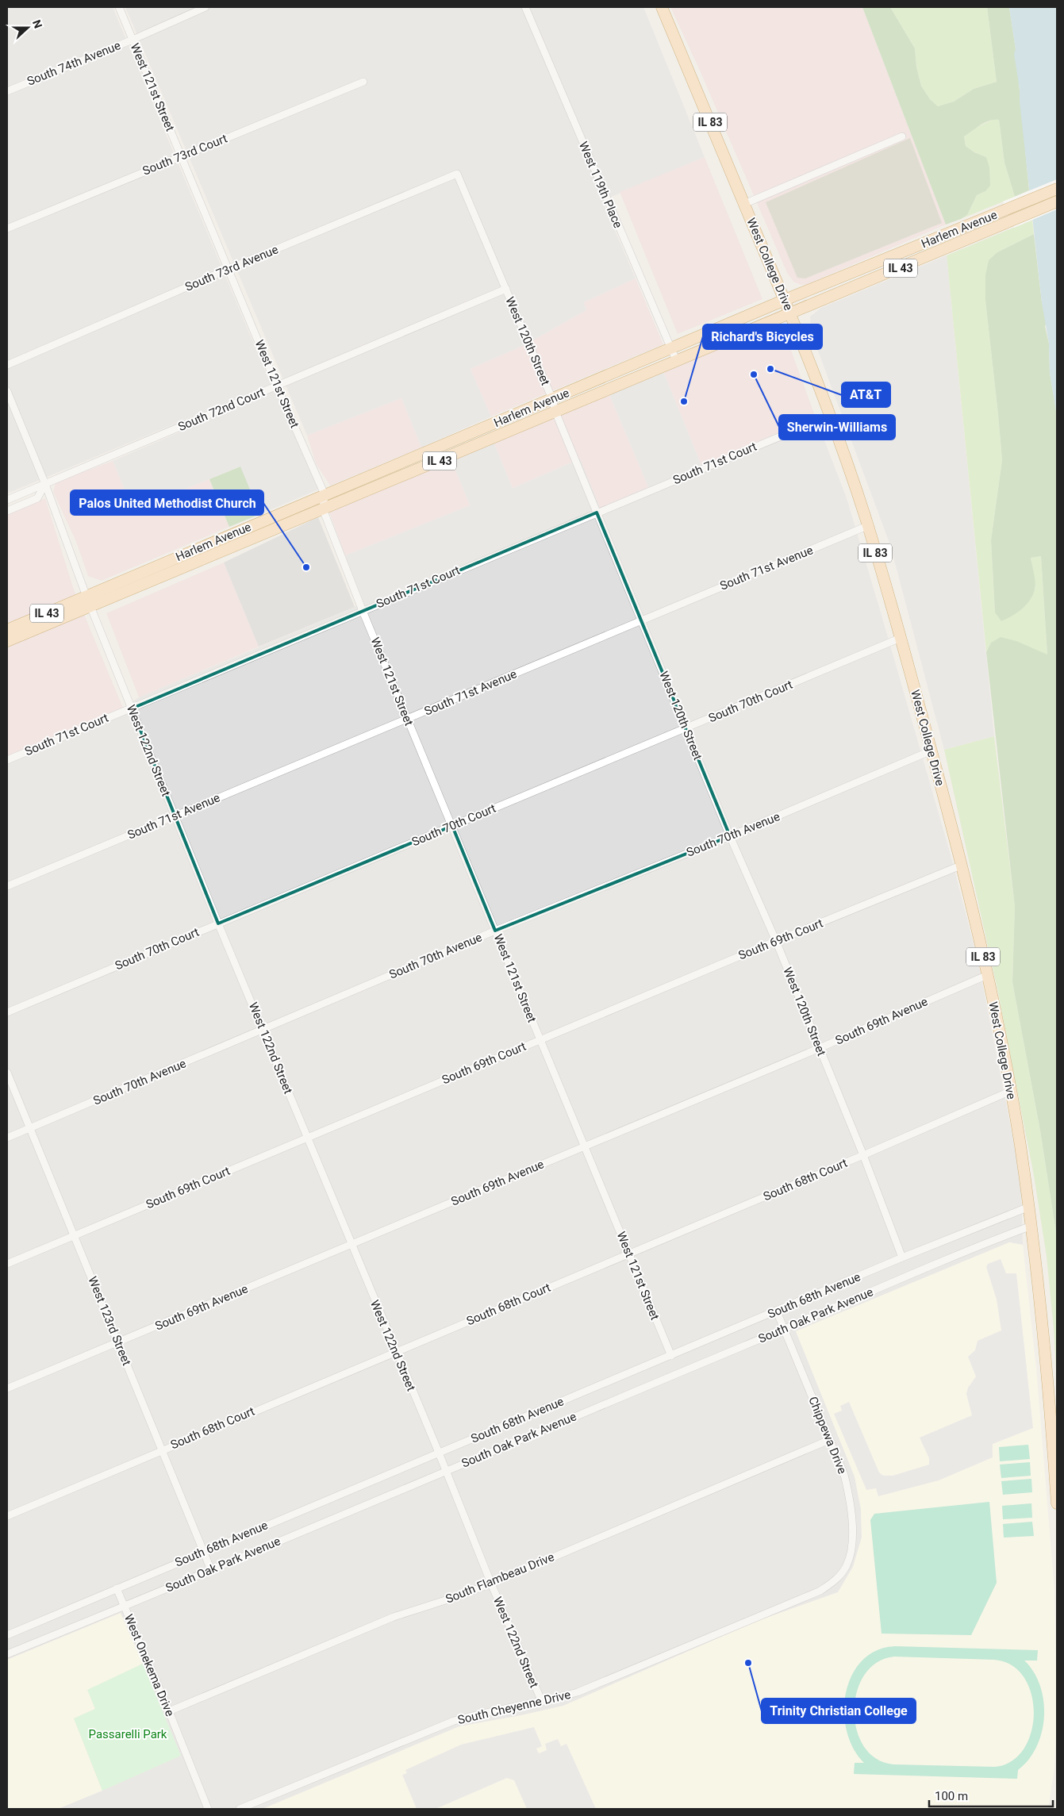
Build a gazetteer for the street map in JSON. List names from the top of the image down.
{
  "streets": {
    "main road": [
      "IL 83",
      "Harlem Avenue",
      "West College Drive",
      "IL 43"
    ],
    "street": [
      "South 74th Avenue",
      "West 121st Street",
      "South 73rd Court",
      "West 119th Place",
      "South 73rd Avenue",
      "West 120th Street",
      "South 72nd Court",
      "South 71st Court",
      "South 71st Avenue",
      "South 70th Court",
      "West 122nd Street",
      "South 70th Avenue",
      "South 69th Court",
      "South 69th Avenue",
      "South 68th Court",
      "South 68th Avenue",
      "South Oak Park Avenue",
      "West 123rd Street",
      "Chippewa Drive",
      "South Flambeau Drive",
      "West Onekema Drive",
      "South Cheyenne Drive"
    ]
  },
  "crossings": [
    ["South 74th Avenue", "West 121st Street"],
    ["West 121st Street", "South 73rd Court"],
    ["West 121st Street", "Harlem Avenue"],
    ["West 121st Street", "South 73rd Avenue"],
    ["West 121st Street", "South 72nd Court"],
    ["West 121st Street", "South 71st Court"],
    ["West 121st Street", "South 71st Avenue"],
    ["West 121st Street", "South 70th Court"],
    ["West 121st Street", "South 70th Avenue"],
    ["West 121st Street", "South 69th Court"],
    ["West 121st Street", "South 69th Avenue"],
    ["West 121st Street", "South 68th Court"],
    ["West 121st Street", "South 68th Avenue"],
    ["West 119th Place", "Harlem Avenue"],
    ["Harlem Avenue", "West College Drive"],
    ["Harlem Avenue", "West 120th Street"],
    ["Harlem Avenue", "West 122nd Street"],
    ["West College Drive", "South 71st Court"],
    ["West College Drive", "South 71st Avenue"],
    ["West College Drive", "South 70th Court"],
    ["West College Drive", "South 70th Avenue"],
    ["West College Drive", "South 69th Court"],
    ["West College Drive", "South 69th Avenue"],
    ["West College Drive", "South 68th Court"],
    ["West College Drive", "South 68th Avenue"],
    ["West College Drive", "South Oak Park Avenue"],
    ["South 73rd Avenue", "West 120th Street"],
    ["West 120th Street", "South 72nd Court"],
    ["West 120th Street", "South 71st Court"],
    ["West 120th Street", "South 71st Avenue"],
    ["West 120th Street", "South 70th Court"],
    ["West 120th Street", "South 70th Avenue"],
    ["West 120th Street", "South 69th Court"],
    ["West 120th Street", "South 69th Avenue"],
    ["West 120th Street", "South 68th Court"],
    ["West 120th Street", "South 68th Avenue"],
    ["South 72nd Court", "West 122nd Street"],
    ["South 71st Court", "West 122nd Street"],
    ["South 71st Avenue", "West 122nd Street"],
    ["South 70th Court", "West 122nd Street"],
    ["West 122nd Street", "South 70th Avenue"],
    ["West 122nd Street", "South 69th Court"],
    ["West 122nd Street", "South 69th Avenue"],
    ["West 122nd Street", "South 68th Court"],
    ["West 122nd Street", "South 68th Avenue"],
    ["West 122nd Street", "South Oak Park Avenue"],
    ["West 122nd Street", "South Flambeau Drive"],
    ["West 122nd Street", "South Cheyenne Drive"],
    ["South 70th Avenue", "West 123rd Street"],
    ["South 69th Court", "West 123rd Street"],
    ["South 69th Avenue", "West 123rd Street"],
    ["South 68th Court", "West 123rd Street"],
    ["South 68th Avenue", "West 123rd Street"],
    ["South 68th Avenue", "Chippewa Drive"],
    ["South 68th Avenue", "West Onekema Drive"],
    ["South Oak Park Avenue", "West 123rd Street"],
    ["South Oak Park Avenue", "Chippewa Drive"],
    ["South Oak Park Avenue", "West Onekema Drive"],
    ["Chippewa Drive", "South Flambeau Drive"],
    ["Chippewa Drive", "South Cheyenne Drive"],
    ["South Flambeau Drive", "West Onekema Drive"]
  ],
  "parks": ["Passarelli Park"],
  "places": [
    "AT&T",
    "Sherwin-Williams",
    "Richard's Bicycles",
    "Palos United Methodist Church",
    "Trinity Christian College"
  ],
  "scale_bar": "100 m",
  "north": "right"
}
